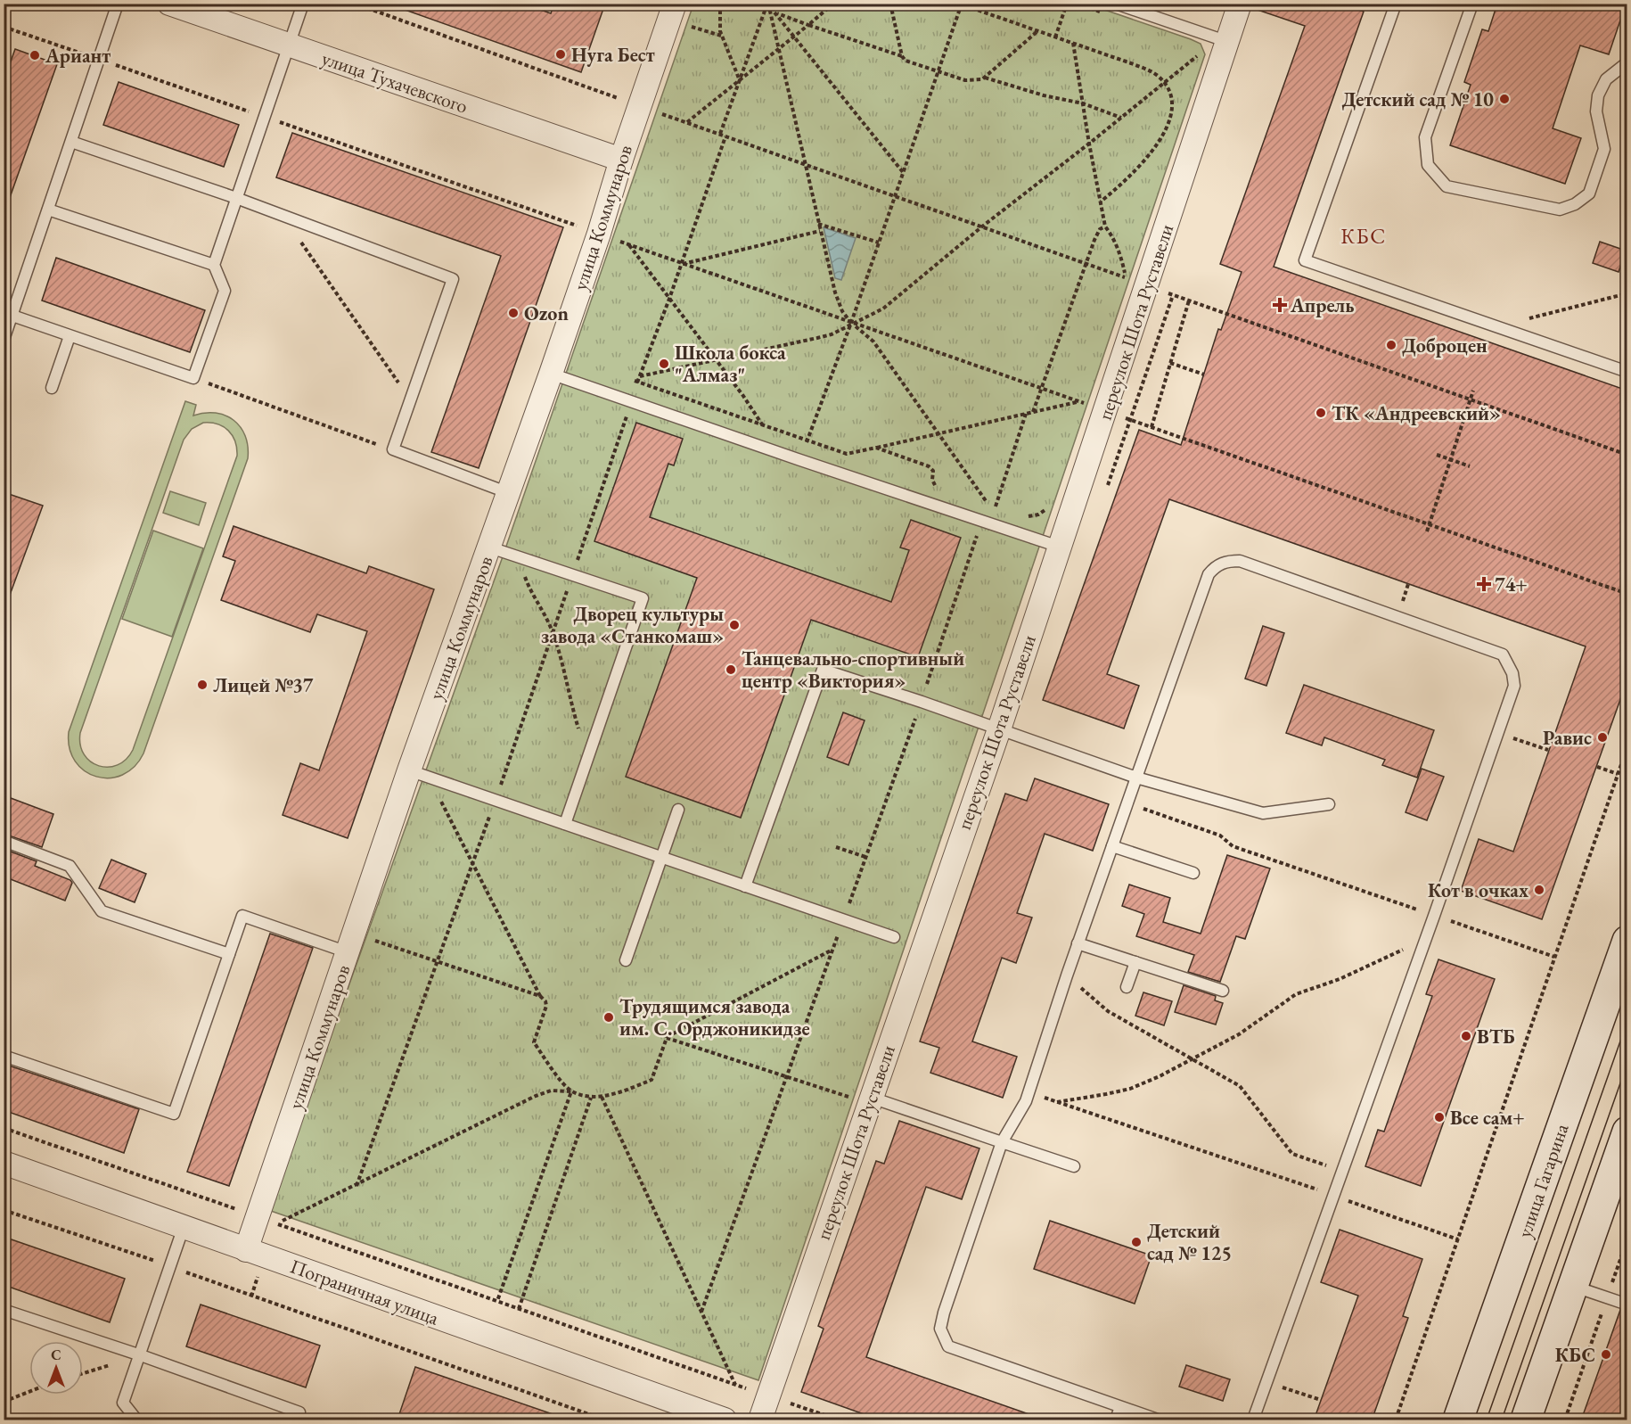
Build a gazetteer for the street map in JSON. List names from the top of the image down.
{
  "streets": {
    "main road": ["улица Гагарина"],
    "street": [
      "улица Тухачевского",
      "улица Коммунаров",
      "переулок Шота Руставели",
      "Пограничная улица"
    ]
  },
  "crossings": [
    ["улица Тухачевского", "улица Коммунаров"],
    ["улица Коммунаров", "Пограничная улица"]
  ],
  "districts": ["КБС"],
  "places": {
    "other": [
      "Нуга Бест",
      "Ариант",
      "Детский сад № 10",
      "Ozon",
      "Доброцен",
      "Школа бокса \"Алмаз\"",
      "ТК «Андреевский»",
      "Дворец культуры завода «Станкомаш»",
      "Танцевально-спортивный центр «Виктория»",
      "Лицей №37",
      "Равис",
      "Кот в очках",
      "Трудящимся завода им. С. Орджоникидзе",
      "ВТБ",
      "Все сам+",
      "Детский сад № 125",
      "КБС"
    ],
    "health": ["Апрель", "74+"]
  },
  "north": "top"
}
